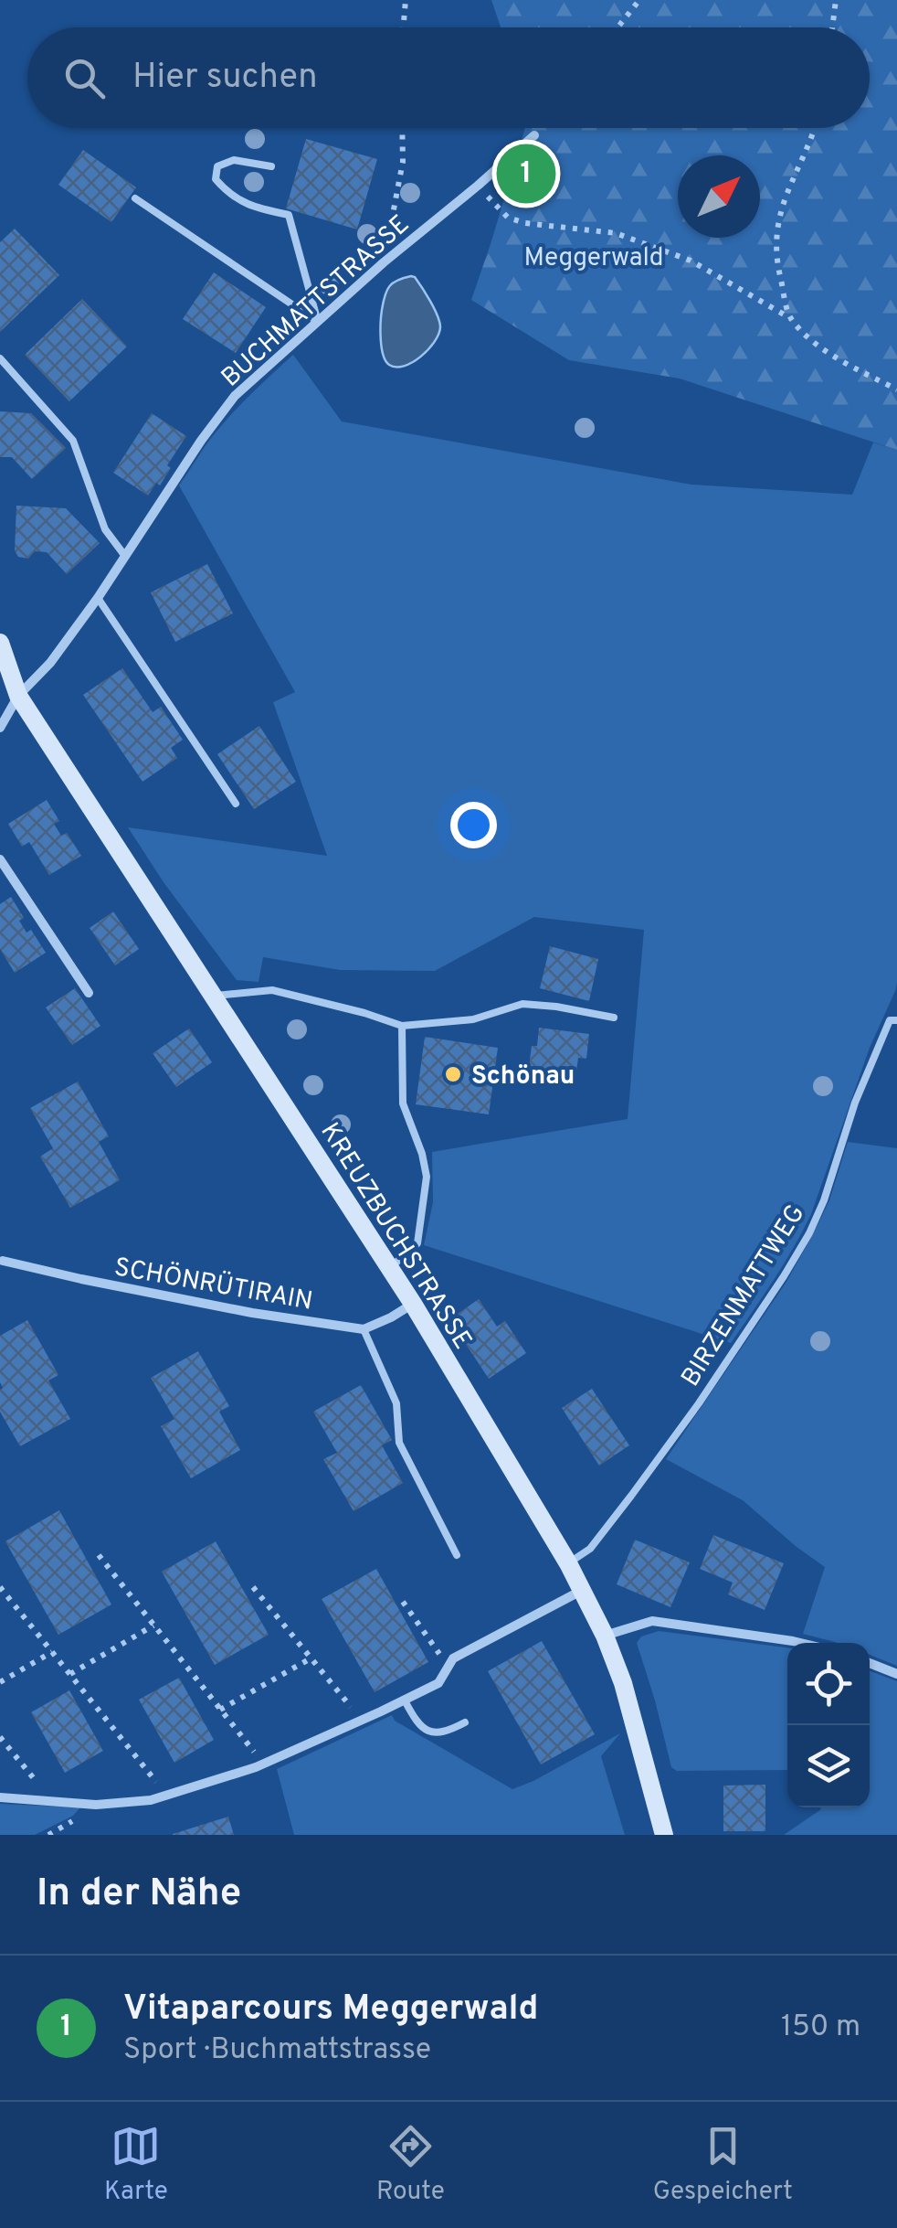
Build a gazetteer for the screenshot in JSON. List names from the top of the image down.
{
  "streets": {
    "street": ["BUCHMATTSTRASSE", "KREUZBUCHSTRASSE", "SCHÖNRÜTIRAIN"],
    "lane": ["BIRZENMATTWEG"]
  },
  "crossings": [
    ["BUCHMATTSTRASSE", "KREUZBUCHSTRASSE"],
    ["KREUZBUCHSTRASSE", "BIRZENMATTWEG"]
  ],
  "parks": ["Meggerwald"],
  "places": ["Schönau"],
  "north": "top right",
  "page": {
    "search": "Hier suchen",
    "pins": "1",
    "heading": "In der Nähe",
    "list": [
      {
        "mark": "1",
        "name": "Vitaparcours Meggerwald",
        "note": "Sport · Buchmattstrasse",
        "value": "150 m"
      }
    ],
    "nav": ["Karte", "Route", "Gespeichert"]
  }
}
